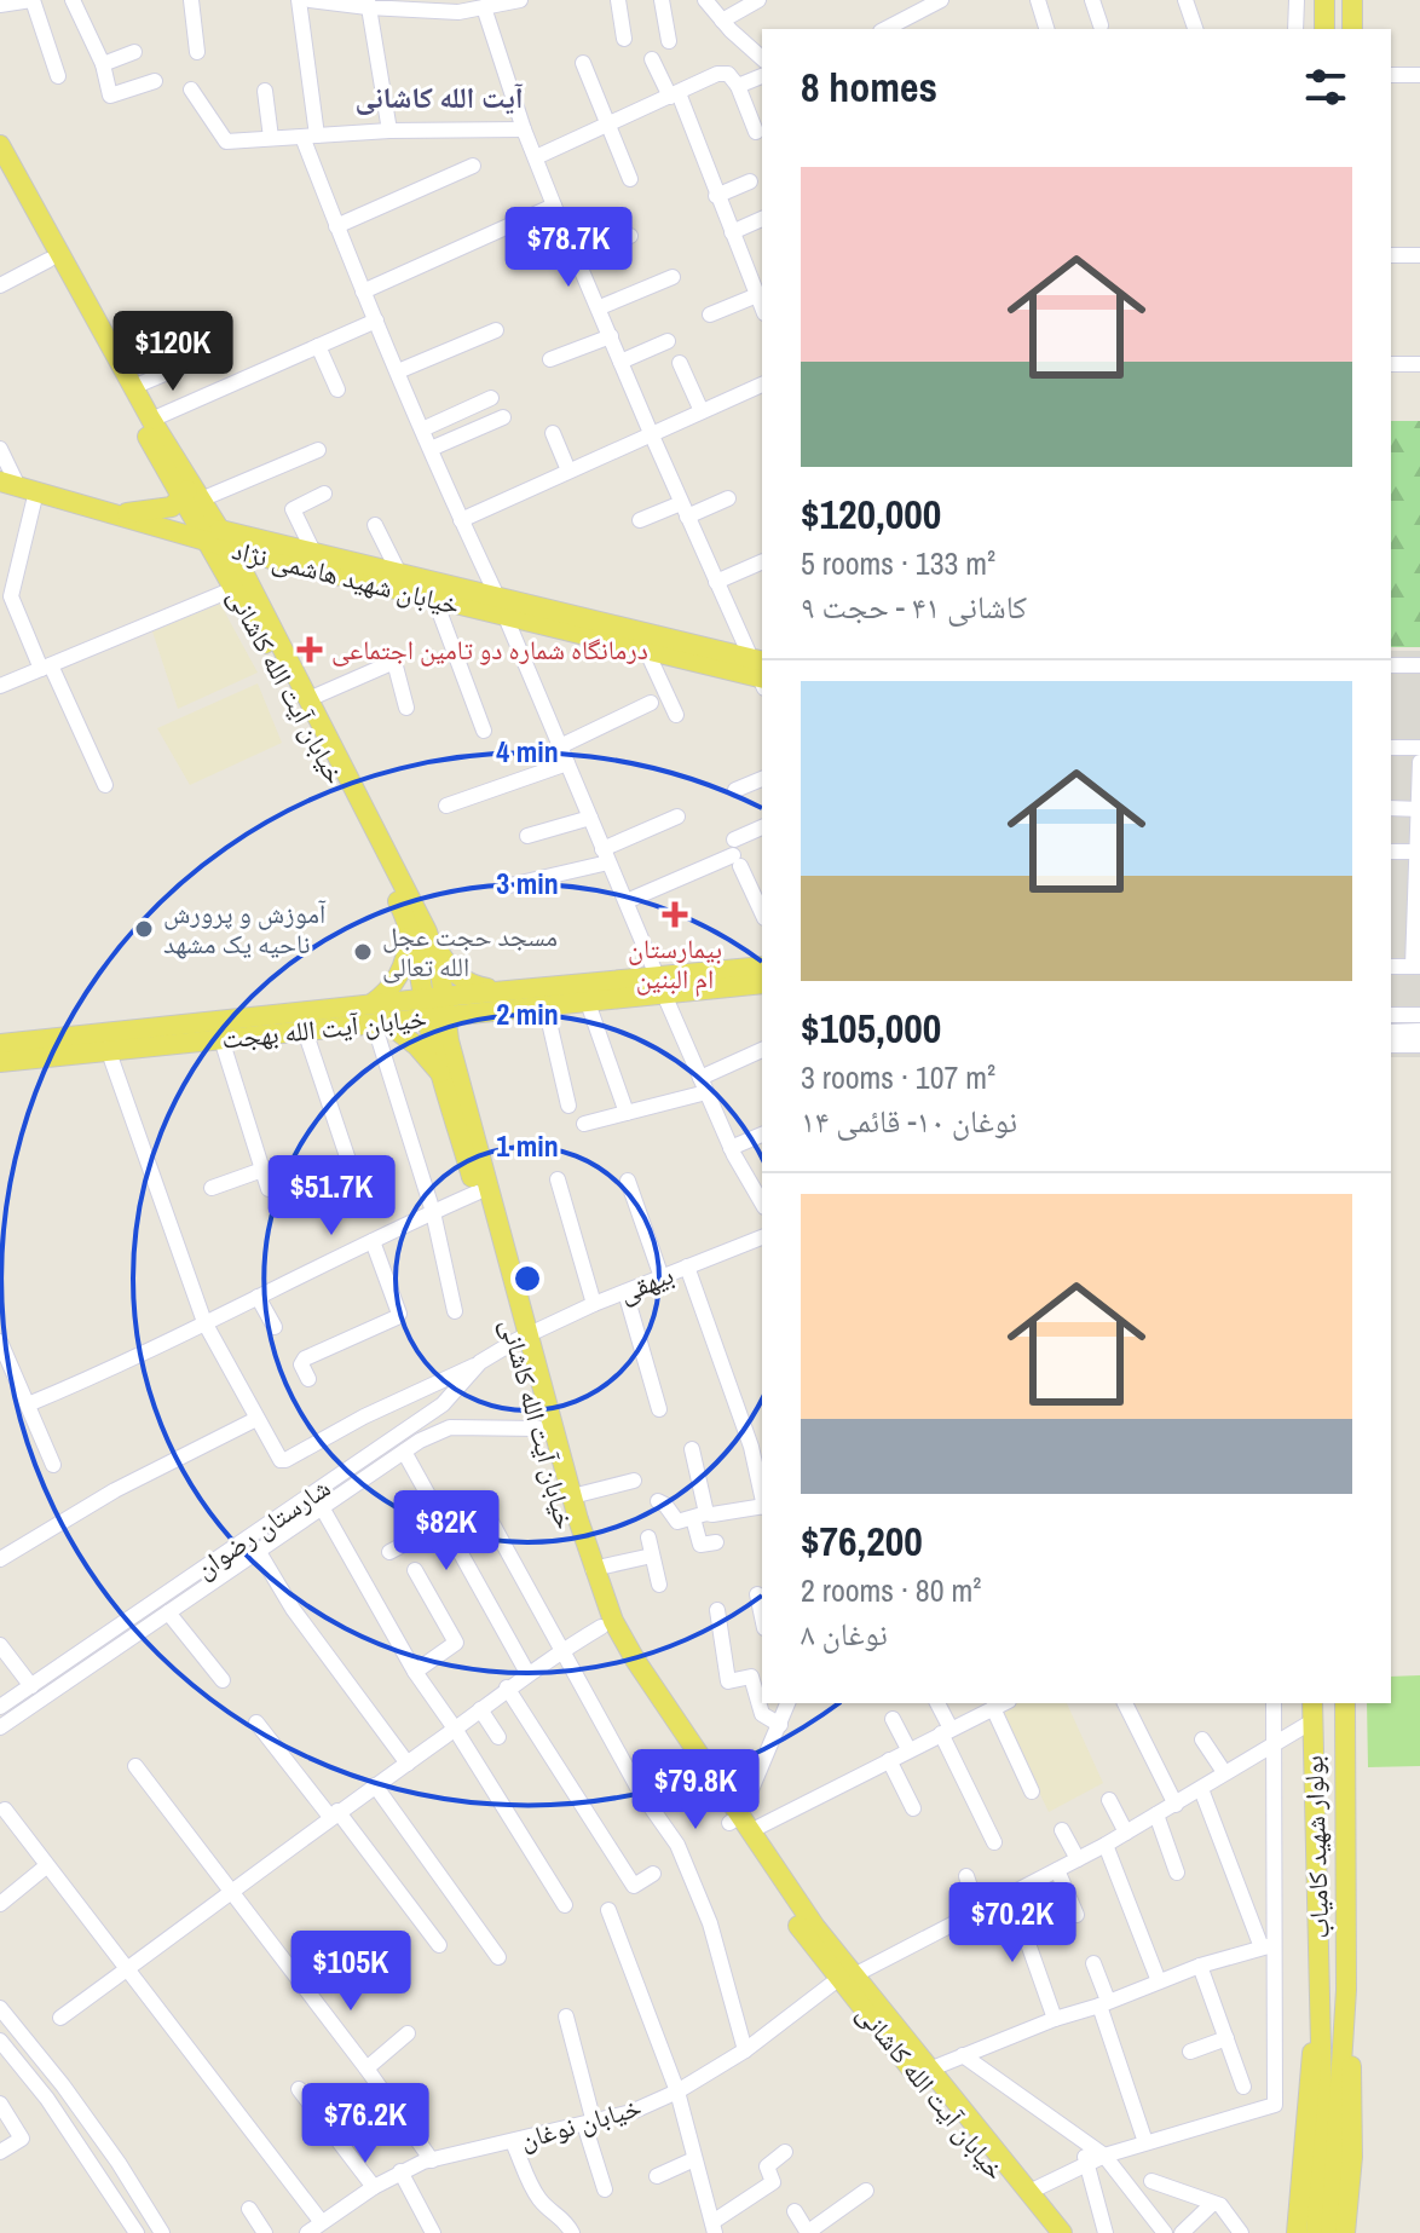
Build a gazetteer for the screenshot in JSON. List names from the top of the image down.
{
  "streets": {
    "main road": [
      "خیابان شهید هاشمی نژاد",
      "خیابان آیت الله کاشانی",
      "خیابان آیت الله بهجت",
      "بولوار شهید کامیاب"
    ],
    "street": ["بیهقی", "شارستان رضوان", "خیابان نوغان"]
  },
  "crossings": [
    ["خیابان شهید هاشمی نژاد", "خیابان آیت الله کاشانی"],
    ["خیابان آیت الله کاشانی", "خیابان آیت الله بهجت"],
    ["خیابان آیت الله کاشانی", "بیهقی"],
    ["خیابان آیت الله کاشانی", "شارستان رضوان"],
    ["خیابان آیت الله کاشانی", "خیابان نوغان"],
    ["بیهقی", "شارستان رضوان"],
    ["بولوار شهید کامیاب", "خیابان نوغان"]
  ],
  "districts": ["آیت الله کاشانی"],
  "places": {
    "health": ["درمانگاه شماره دو تامین اجتماعی", "بیمارستان ام البنین"],
    "other": ["آموزش و پرورش ناحیه یک مشهد", "مسجد حجت عجل الله تعالی"]
  },
  "page": {
    "heading": "8 homes",
    "list": [
      {
        "name": "$120,000",
        "note": "5 rooms · 133 m² · کاشانی ۴۱ - حجت ۹"
      },
      {
        "name": "$105,000",
        "note": "3 rooms · 107 m² · نوغان ۱۰- قائمی ۱۴"
      },
      {
        "name": "$76,200",
        "note": "2 rooms · 80 m² · نوغان ۸"
      }
    ],
    "price": [
      "$78.7K",
      "$120K",
      "$51.7K",
      "$82K",
      "$79.8K",
      "$70.2K",
      "$105K",
      "$76.2K"
    ]
  },
  "rings": [
    "4 min",
    "3 min",
    "2 min",
    "1 min"
  ]
}
